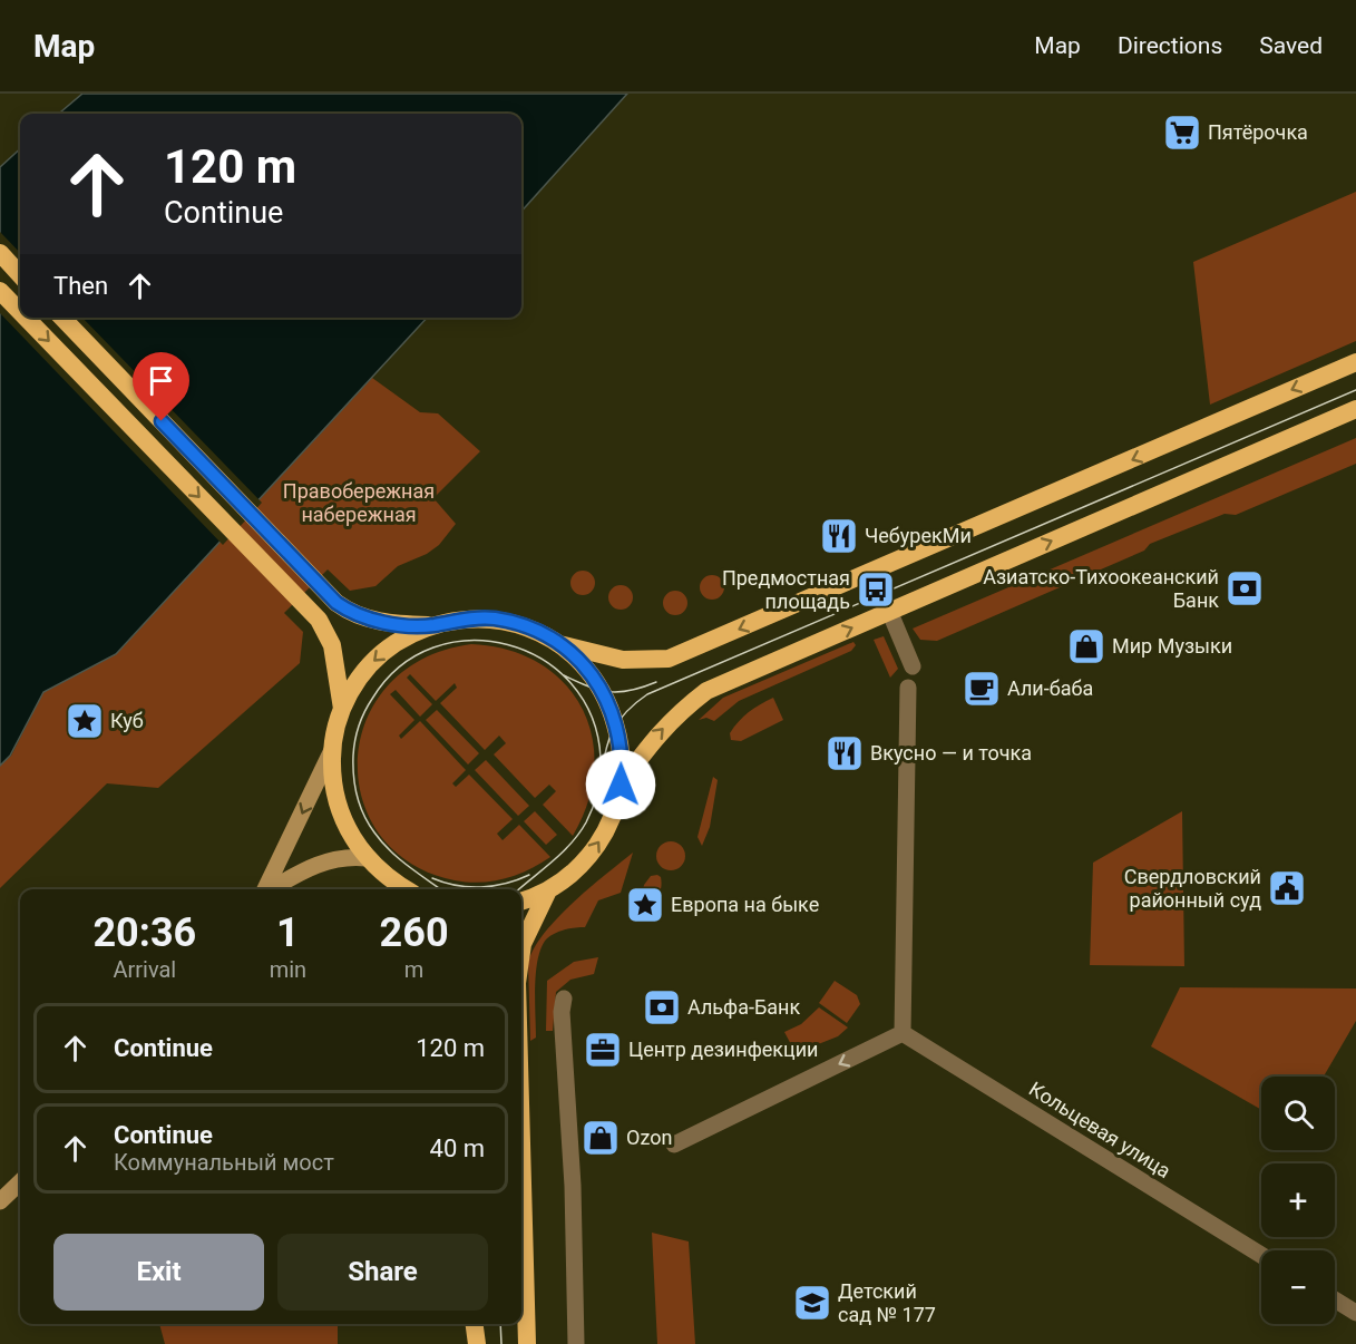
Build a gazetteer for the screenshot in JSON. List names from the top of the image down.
{
  "streets": {
    "street": ["Кольцевая улица"]
  },
  "parks": ["Правобережная набережная"],
  "places": {
    "supermarket": ["Пятёрочка"],
    "restaurant": ["ЧебурекМи", "Вкусно — и точка"],
    "bank": ["Азиатско-Тихоокеанский Банк", "Альфа-Банк"],
    "bus stop": ["Предмостная площадь"],
    "shop": ["Мир Музыки", "Ozon"],
    "cafe": ["Али-баба"],
    "place": ["Куб", "Европа на быке"],
    "public building": ["Свердловский районный суд"],
    "office": ["Центр дезинфекции"],
    "school or university": ["Детский сад № 177"]
  },
  "page": {
    "header": "Map",
    "nav": ["Map", "Directions", "Saved"],
    "turn": ["120 m", "Continue"],
    "then": "Then",
    "eta": [
      "20:36",
      "Arrival",
      "1",
      "min",
      "260",
      "m"
    ],
    "list": [
      {
        "name": "Continue",
        "value": "120 m"
      },
      {
        "name": "Continue",
        "note": "Коммунальный мост",
        "value": "40 m"
      }
    ],
    "map_buttons": ["+", "−"],
    "buttons": ["Exit", "Share"]
  }
}
